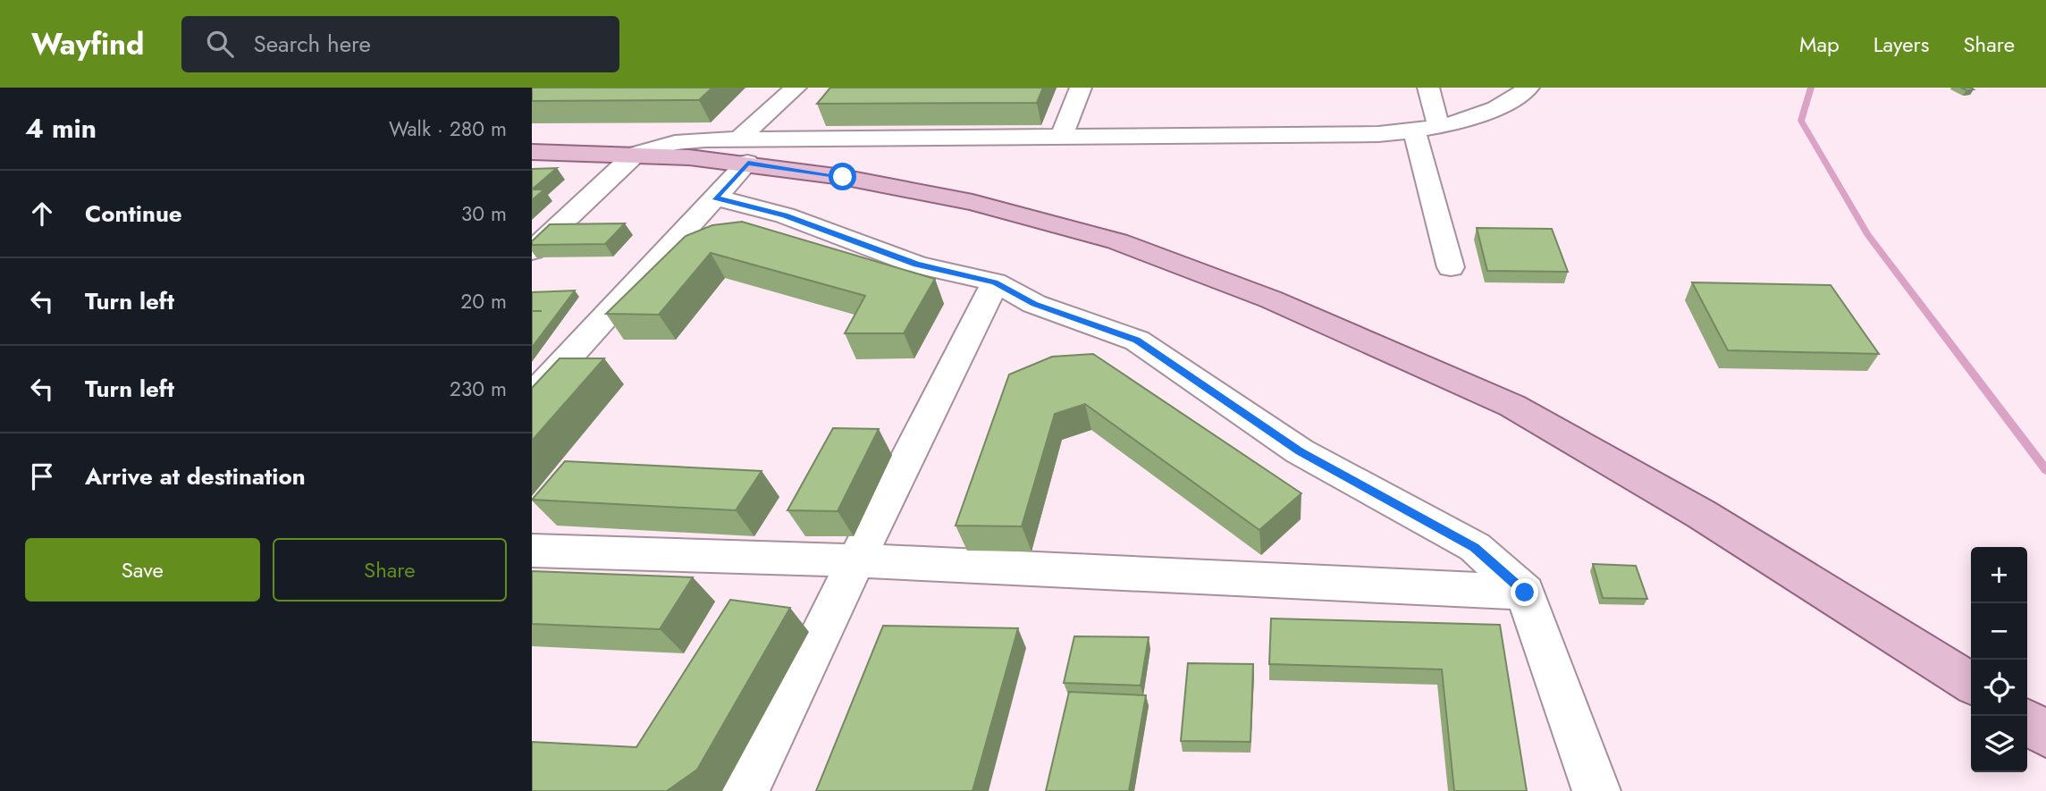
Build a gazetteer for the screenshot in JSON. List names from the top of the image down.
{
  "page": {
    "header": "Wayfind",
    "search": "Search here",
    "nav": ["Map", "Layers", "Share"],
    "heading": ["4 min", "Walk · 280 m"],
    "list": [
      ["Continue", "30 m"],
      ["Turn left", "20 m"],
      ["Turn left", "230 m"],
      "Arrive at destination"
    ],
    "buttons": ["Save", "Share"],
    "map_buttons": ["+", "−"]
  }
}
